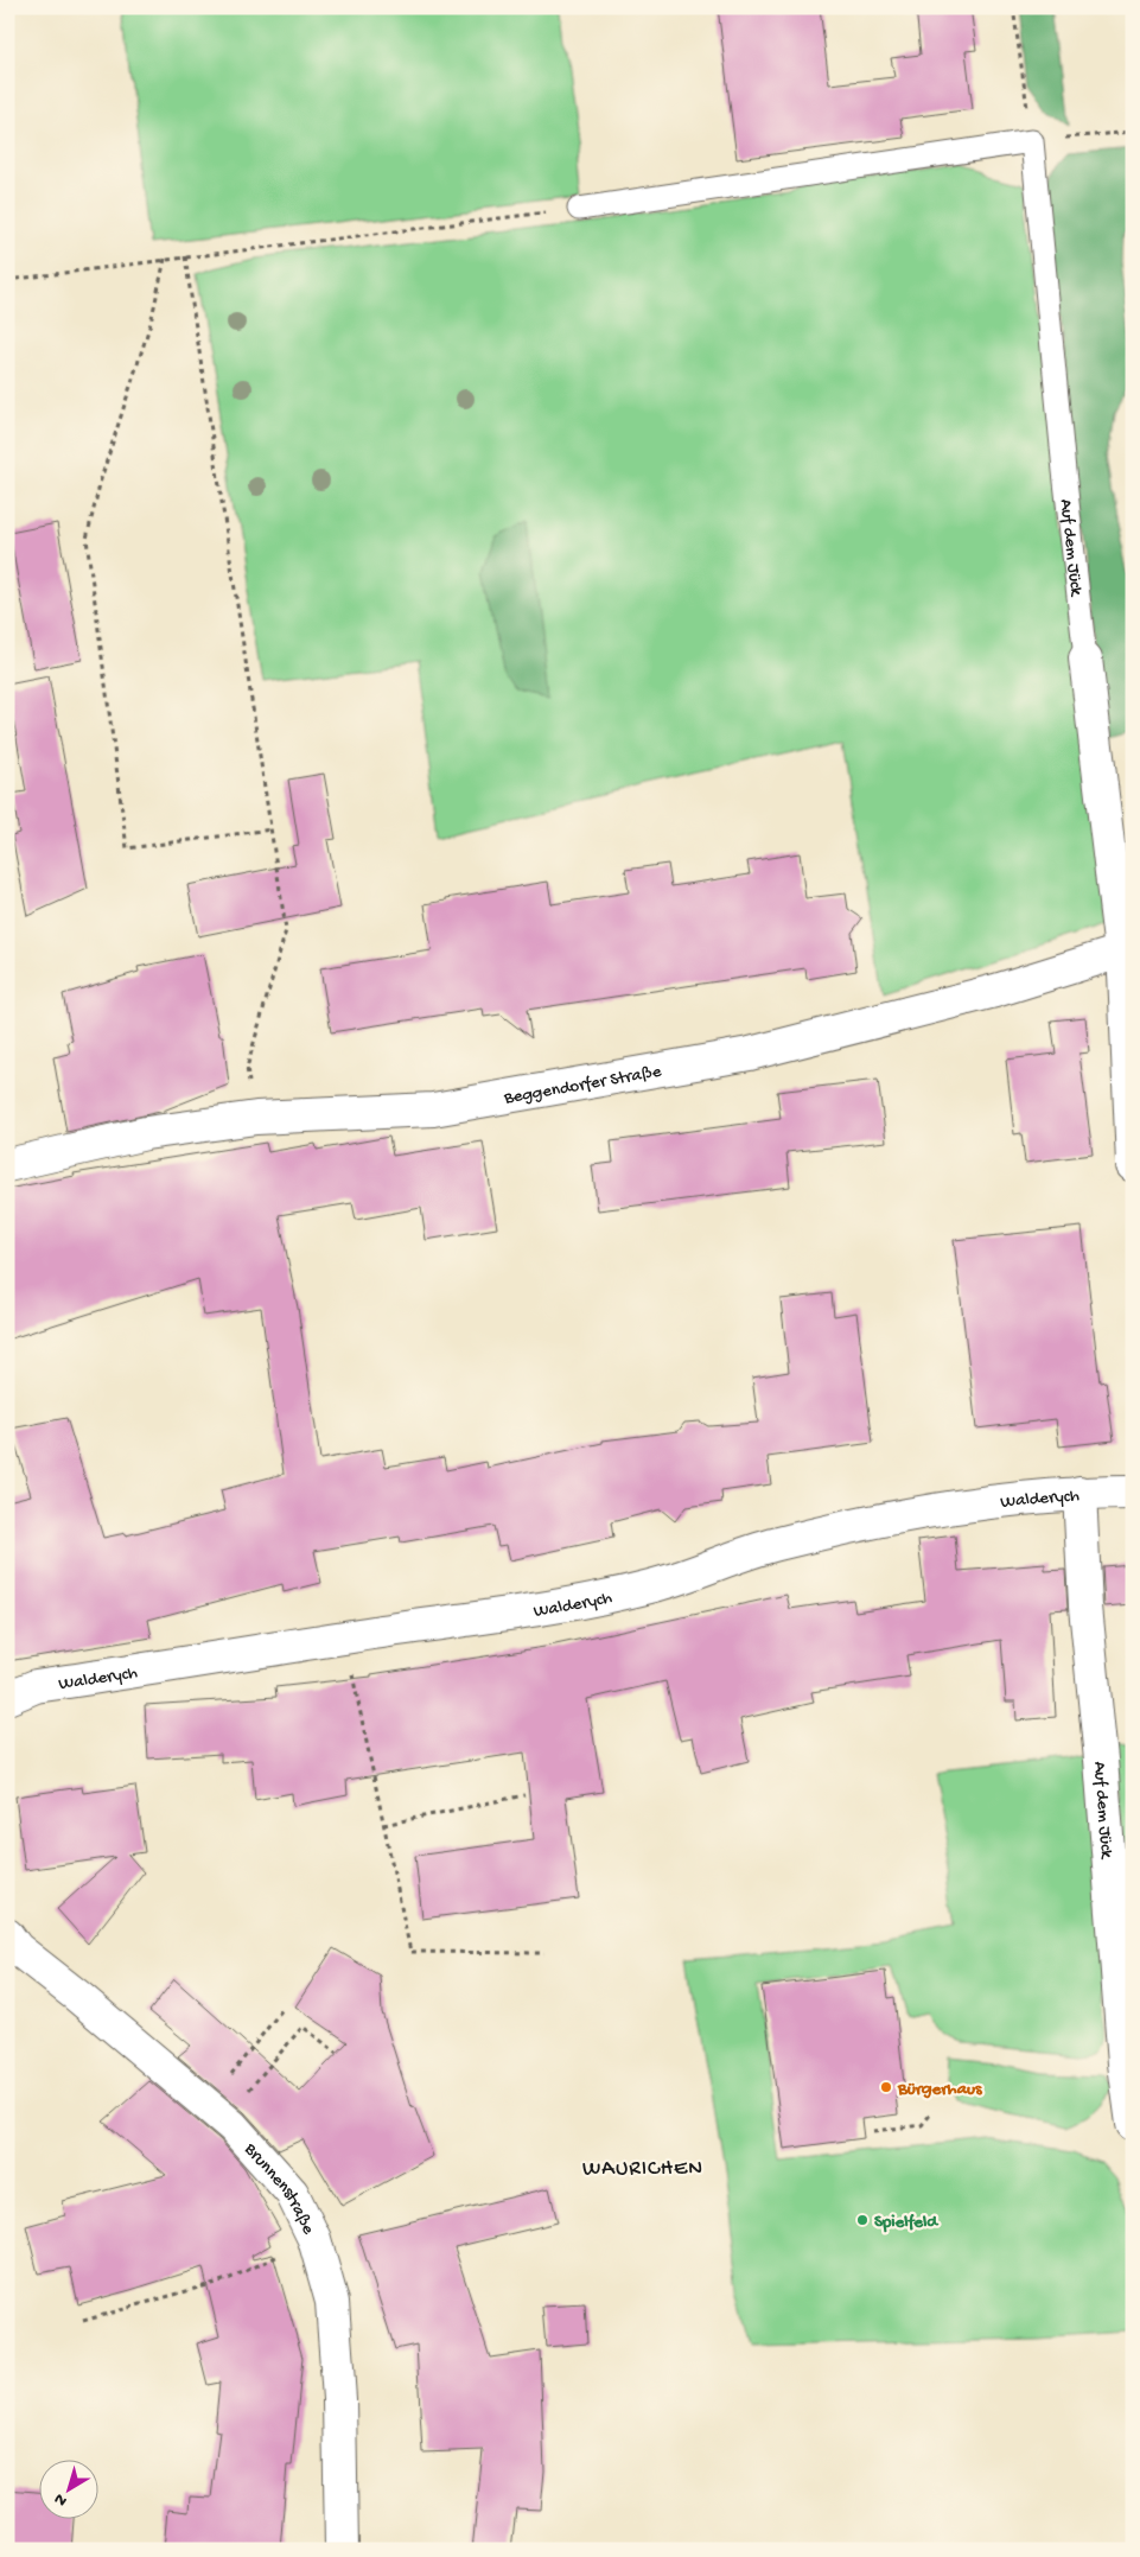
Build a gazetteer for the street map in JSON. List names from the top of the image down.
{
  "streets": {
    "street": [
      "Auf dem Jück",
      "Beggendorfer Straße",
      "Walderych",
      "Brunnenstraße"
    ]
  },
  "crossings": [
    ["Auf dem Jück", "Beggendorfer Straße"],
    ["Auf dem Jück", "Walderych"]
  ],
  "districts": ["WAURICHEN"],
  "places": ["Bürgerhaus", "Spielfeld"],
  "north": "bottom left"
}
